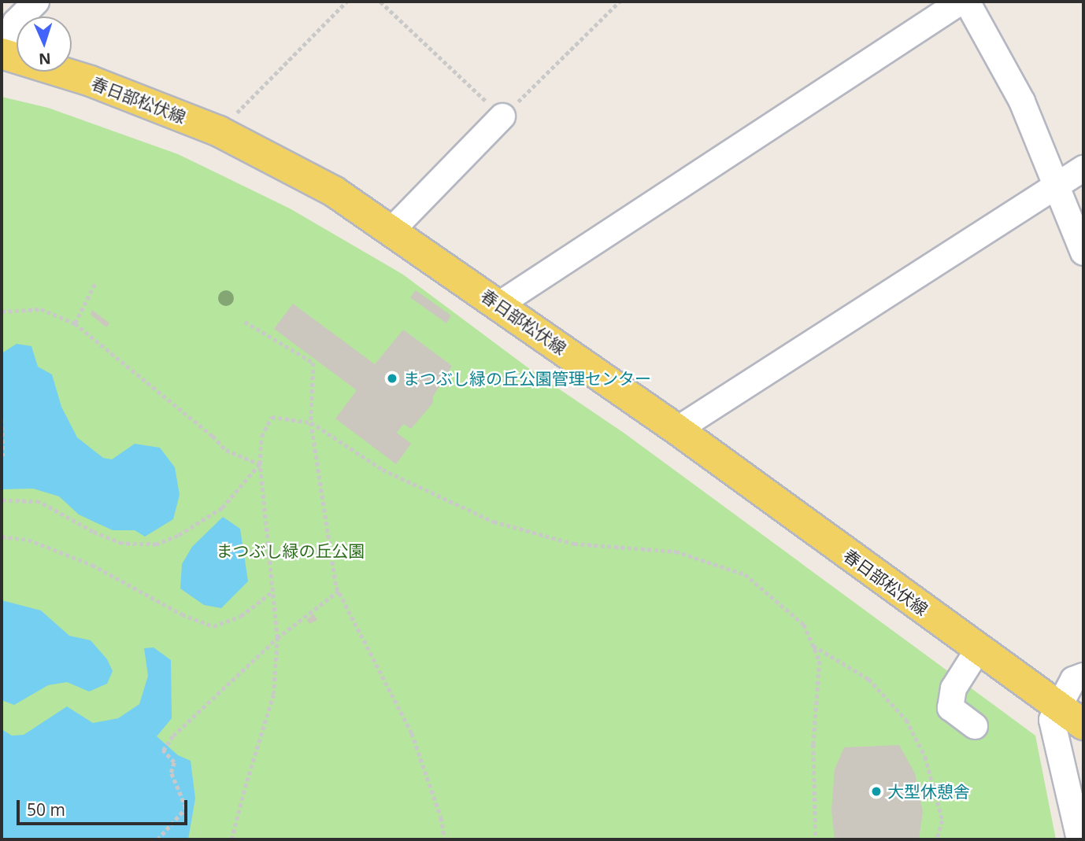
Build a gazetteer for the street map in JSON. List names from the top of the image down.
{
  "streets": {
    "main road": ["春日部松伏線"]
  },
  "parks": ["まつぶし緑の丘公園"],
  "places": ["まつぶし緑の丘公園管理センター", "大型休憩舎"],
  "scale_bar": "50 m",
  "north": "bottom"
}
